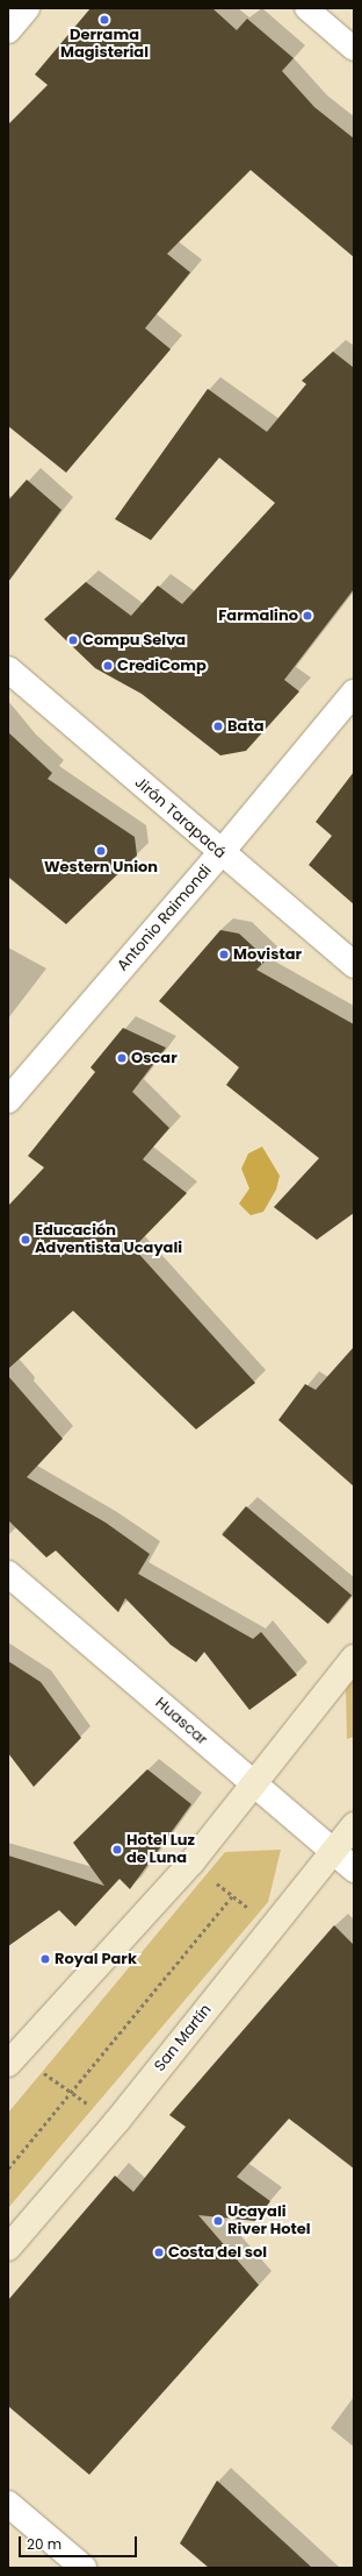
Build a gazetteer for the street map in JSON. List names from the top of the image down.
{
  "streets": {
    "main road": ["San Martín"],
    "street": ["Jirón Tarapacá", "Antonio Raimondi", "Huascar"]
  },
  "crossings": [
    ["Jirón Tarapacá", "Antonio Raimondi"],
    ["Huascar", "San Martín"]
  ],
  "places": [
    "Derrama Magisterial",
    "Farmalino",
    "Compu Selva",
    "CrediComp",
    "Bata",
    "Western Union",
    "Movistar",
    "Oscar",
    "Educación Adventista Ucayali",
    "Hotel Luz de Luna",
    "Royal Park",
    "Ucayali River Hotel",
    "Costa del sol"
  ],
  "scale_bar": "20 m"
}
